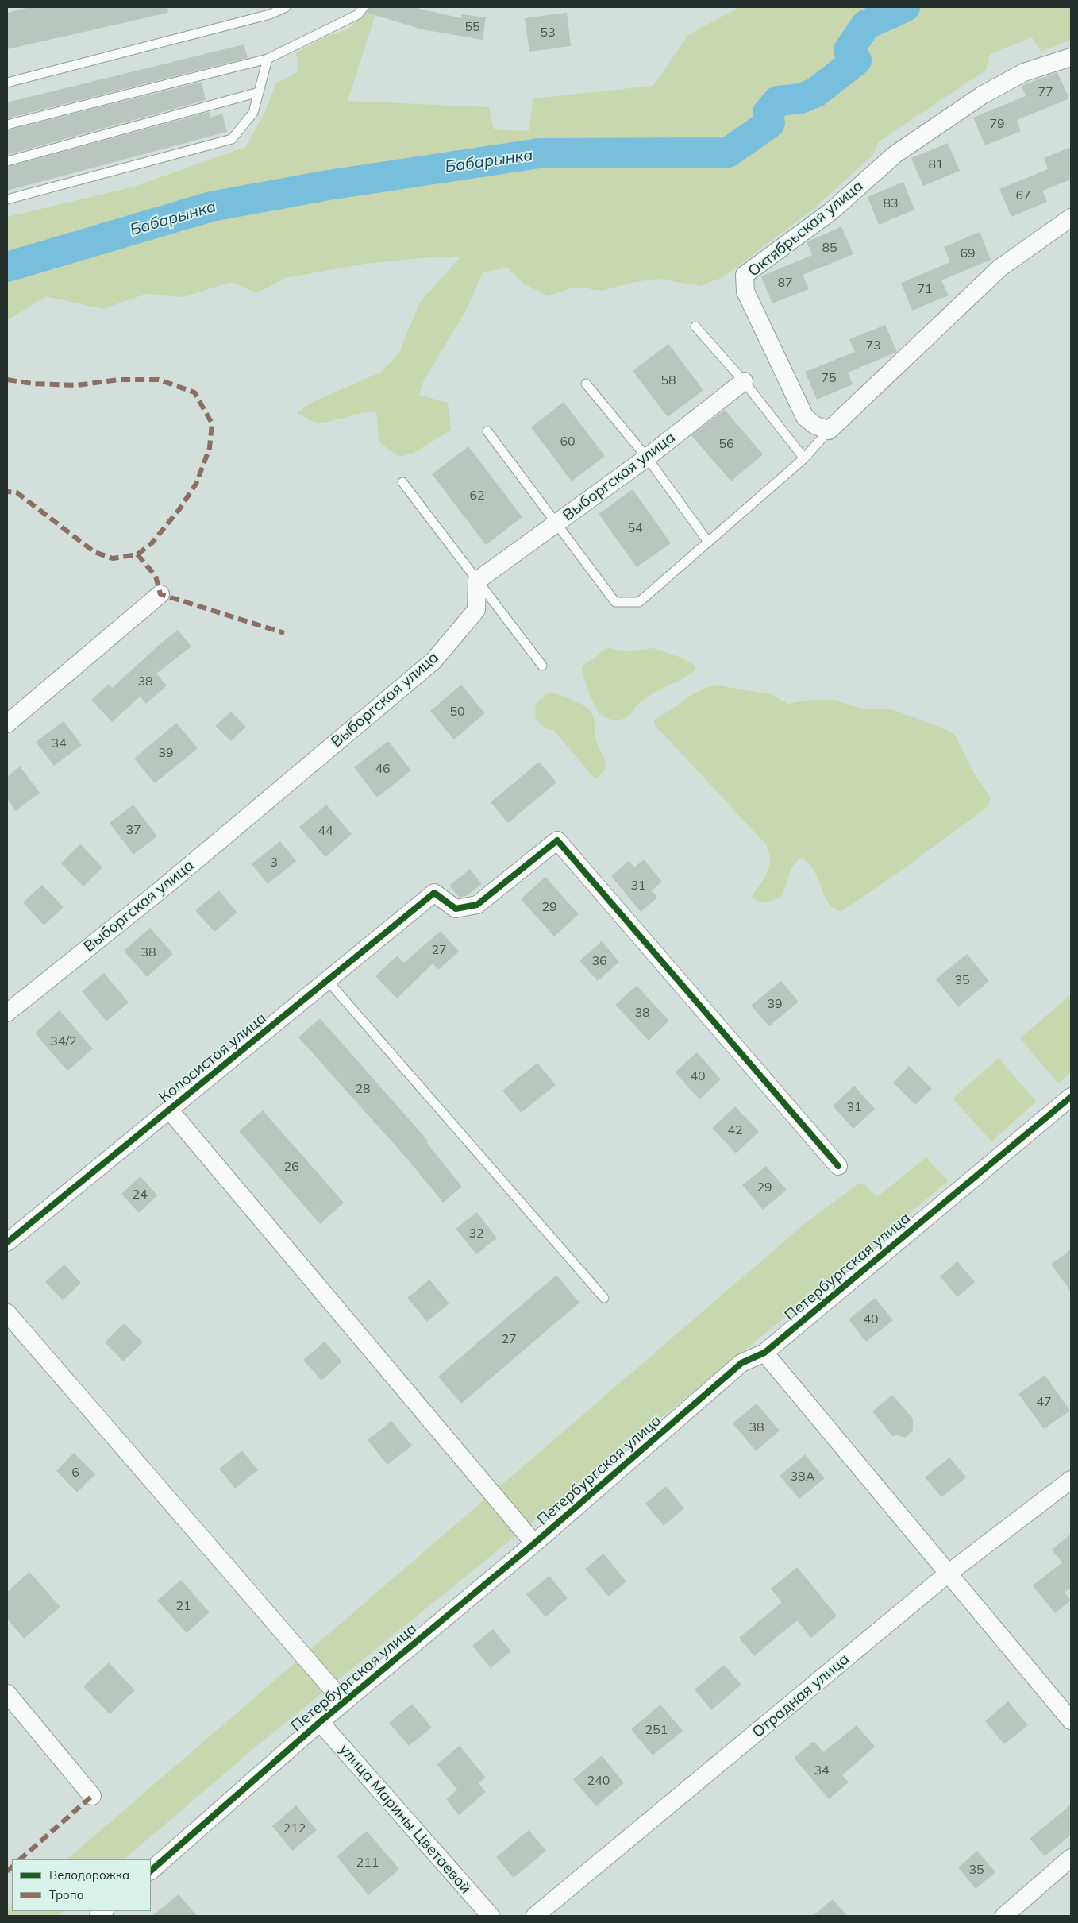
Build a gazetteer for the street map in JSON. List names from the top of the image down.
{
  "streets": {
    "street": [
      "Октябрьская улица",
      "Выборгская улица",
      "Колосистая улица",
      "Петербургская улица",
      "Отрадная улица",
      "улица Марины Цветаевой"
    ]
  },
  "crossings": [
    ["Петербургская улица", "улица Марины Цветаевой"]
  ],
  "water": ["Бабарынка"],
  "house_numbers": [
    "55",
    "53",
    "77",
    "79",
    "81",
    "67",
    "83",
    "85",
    "69",
    "87",
    "71",
    "73",
    "75",
    "58",
    "60",
    "56",
    "62",
    "54",
    "38",
    "50",
    "34",
    "39",
    "46",
    "37",
    "44",
    "3",
    "31",
    "29",
    "27",
    "38",
    "36",
    "35",
    "39",
    "38",
    "34/2",
    "40",
    "28",
    "31",
    "42",
    "26",
    "29",
    "24",
    "32",
    "40",
    "27",
    "47",
    "38",
    "6",
    "38А",
    "21",
    "251",
    "34",
    "240",
    "212",
    "211",
    "35"
  ],
  "legend": ["Велодорожка", "Тропа"]
}
